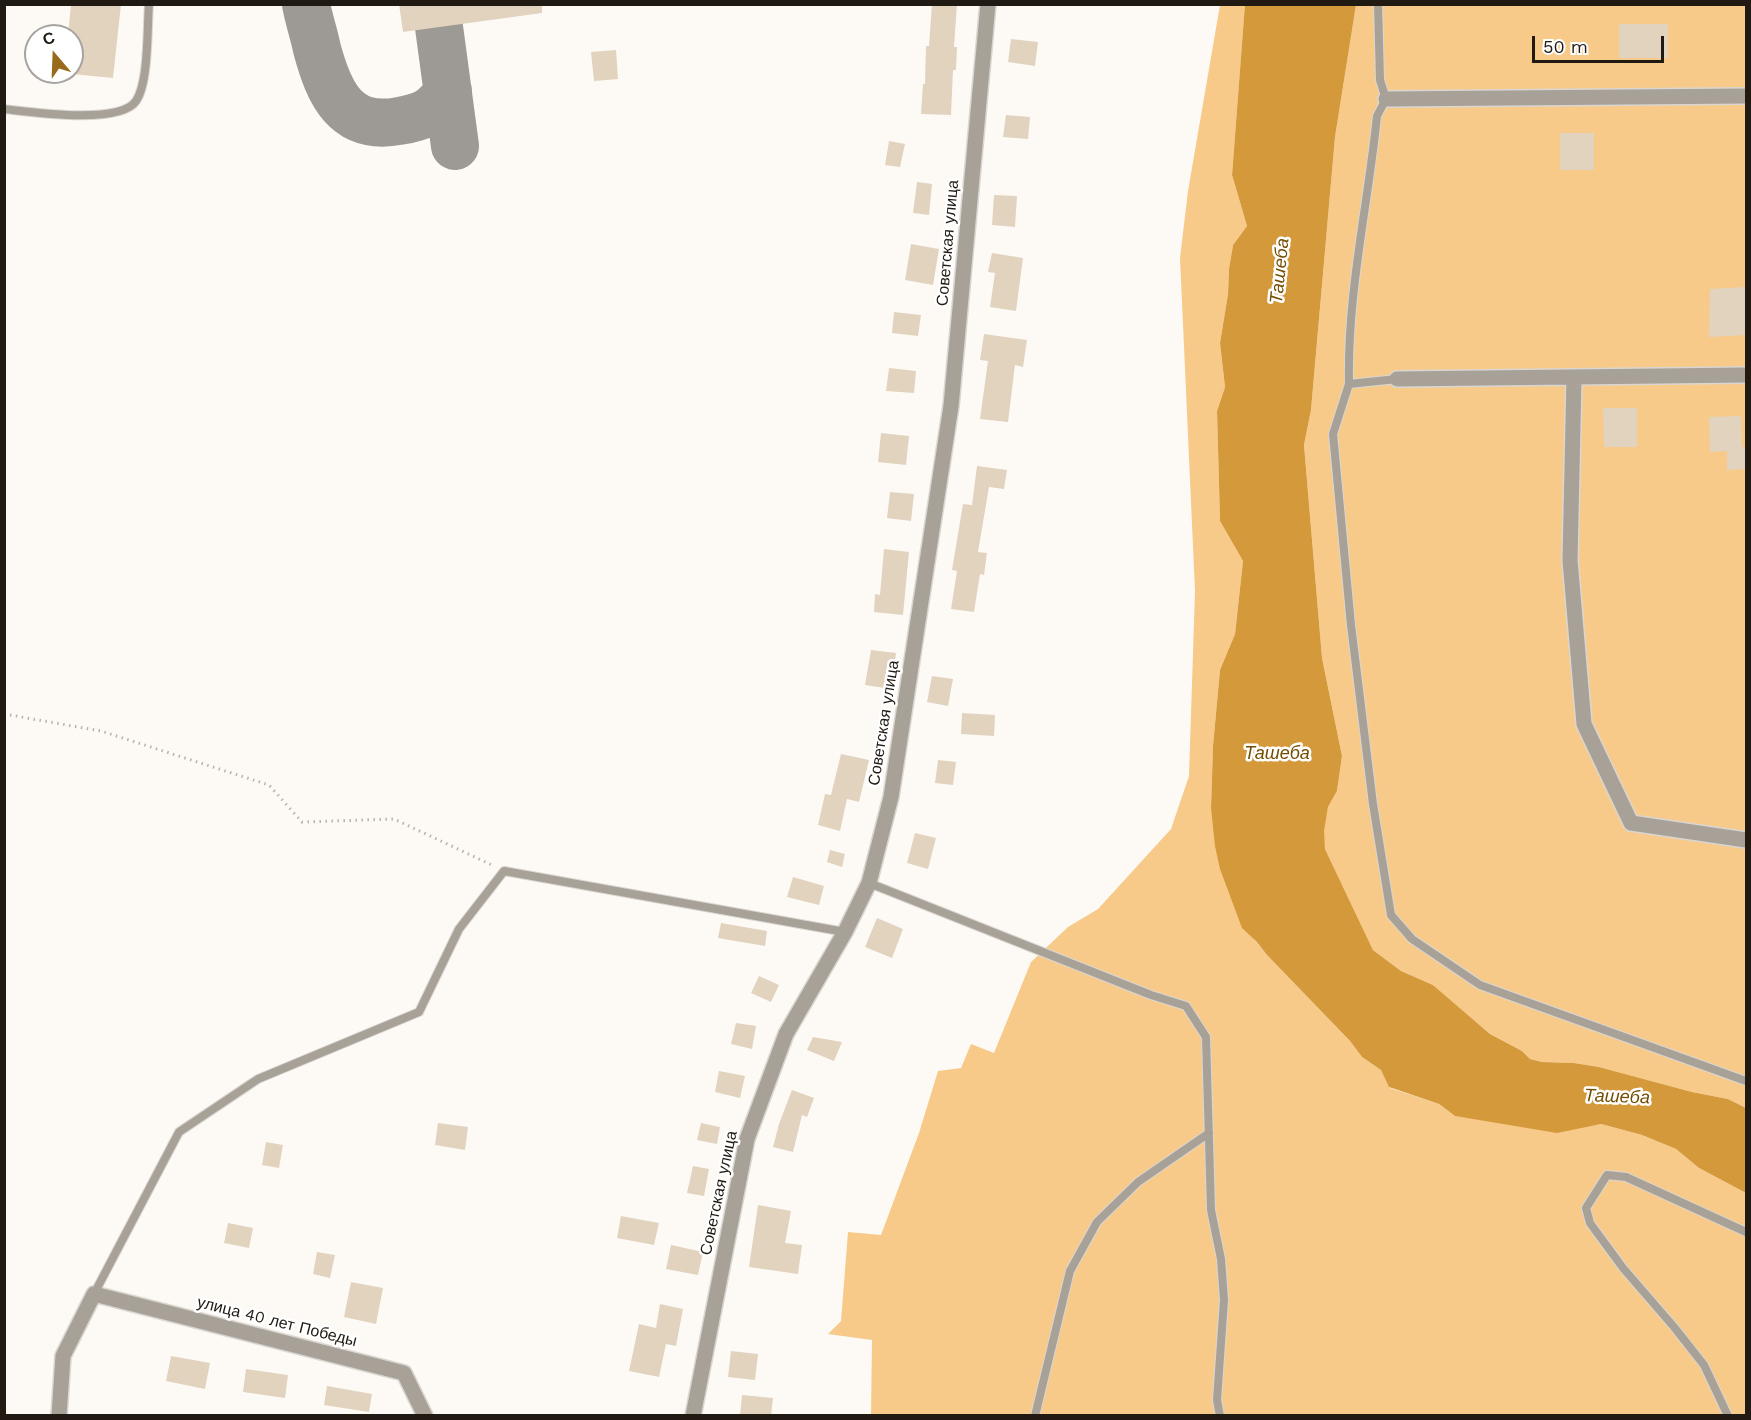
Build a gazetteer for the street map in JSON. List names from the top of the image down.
{
  "streets": {
    "street": ["Советская улица", "улица 40 лет Победы"]
  },
  "water": ["Ташеба"],
  "scale_bar": "50 m",
  "north": "top"
}
